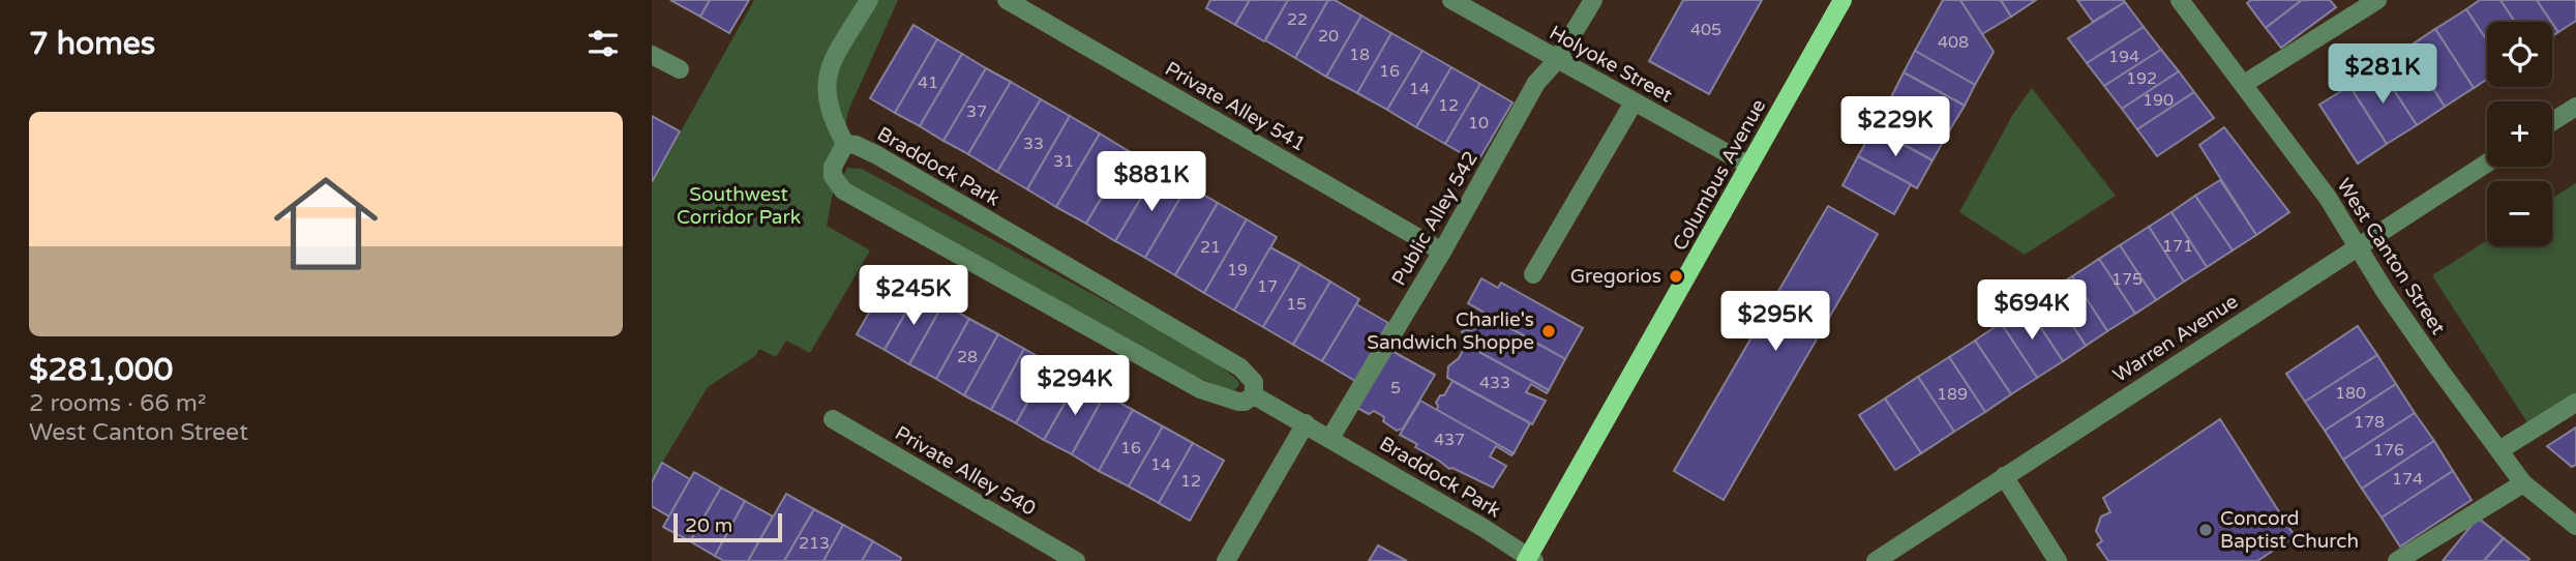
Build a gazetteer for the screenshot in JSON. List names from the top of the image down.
{
  "streets": {
    "main road": ["Columbus Avenue"],
    "street": [
      "Holyoke Street",
      "Private Alley 541",
      "Braddock Park",
      "Public Alley 542",
      "West Canton Street",
      "Warren Avenue",
      "Private Alley 540"
    ]
  },
  "crossings": [
    ["Holyoke Street", "Columbus Avenue"],
    ["Holyoke Street", "Public Alley 542"],
    ["Private Alley 541", "Public Alley 542"],
    ["Braddock Park", "Columbus Avenue"],
    ["Braddock Park", "Public Alley 542"],
    ["West Canton Street", "Warren Avenue"]
  ],
  "parks": ["Southwest Corridor Park"],
  "places": ["Gregorios", "Charlie's Sandwich Shoppe", "Concord Baptist Church"],
  "house_numbers": [
    "22",
    "405",
    "20",
    "408",
    "18",
    "194",
    "16",
    "192",
    "41",
    "14",
    "190",
    "12",
    "37",
    "10",
    "33",
    "31",
    "171",
    "21",
    "19",
    "175",
    "17",
    "15",
    "28",
    "433",
    "5",
    "180",
    "189",
    "178",
    "437",
    "16",
    "176",
    "14",
    "174",
    "12",
    "213"
  ],
  "scale_bar": "20 m",
  "page": {
    "heading": "7 homes",
    "map_buttons": ["+", "−"],
    "price": [
      "$281K",
      "$229K",
      "$881K",
      "$245K",
      "$694K",
      "$295K",
      "$294K"
    ],
    "list": [
      {
        "name": "$281,000",
        "note": "2 rooms · 66 m² · West Canton Street"
      }
    ],
    "scale": "20 m"
  }
}
